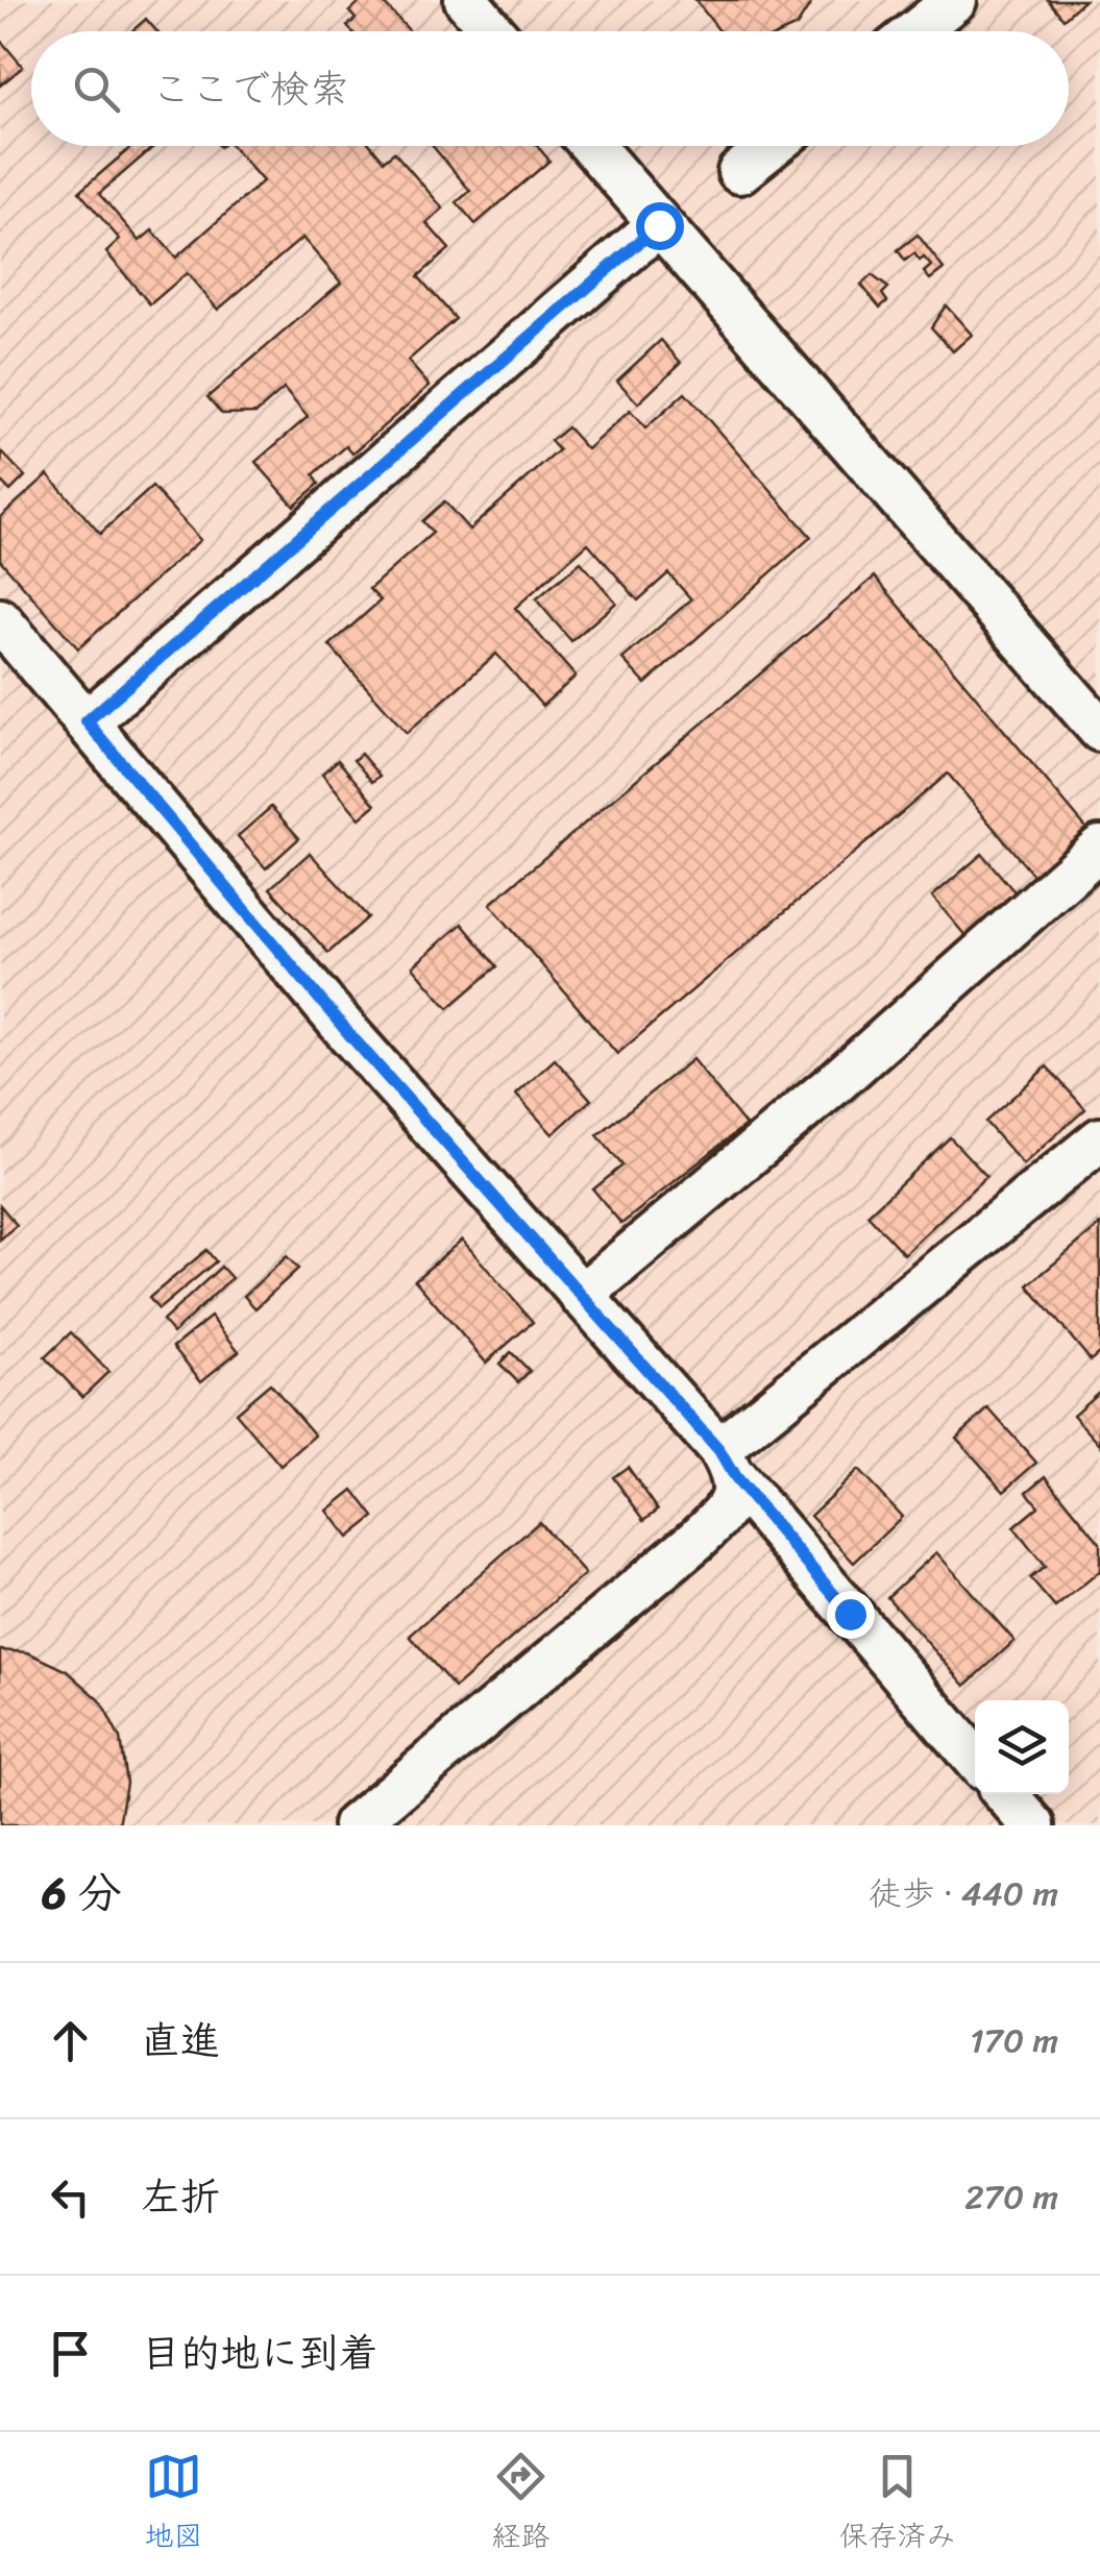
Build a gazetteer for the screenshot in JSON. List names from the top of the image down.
{
  "page": {
    "search": "ここで検索",
    "heading": ["6 分", "徒歩 · 440 m"],
    "list": [
      ["直進", "170 m"],
      ["左折", "270 m"],
      "目的地に到着"
    ],
    "nav": ["地図", "経路", "保存済み"]
  }
}
